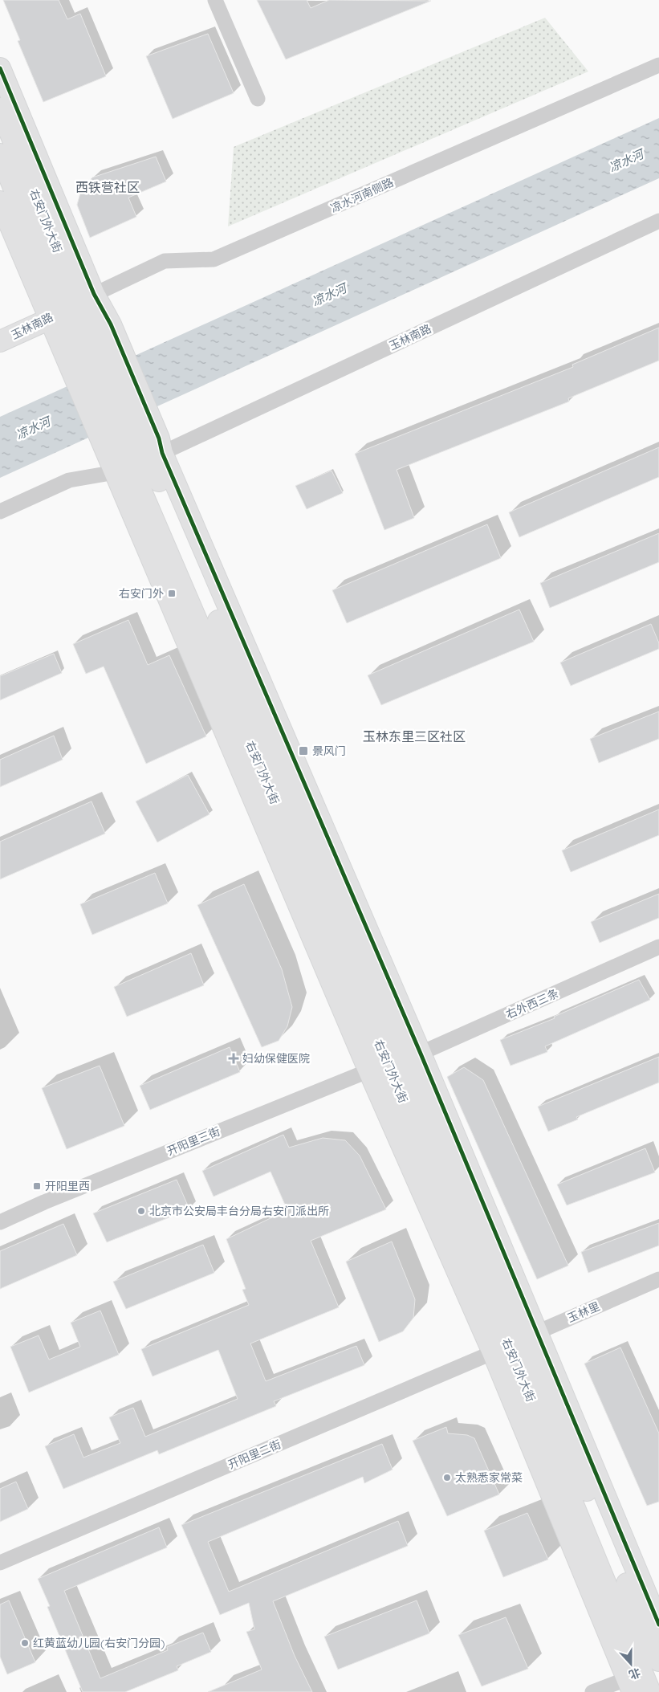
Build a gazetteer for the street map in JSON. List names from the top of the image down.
{
  "streets": {
    "street": [
      "凉水河南侧路",
      "右安门外大街",
      "玉林南路",
      "右外西三条",
      "开阳里三街",
      "玉林里",
      "开阳里二街"
    ]
  },
  "crossings": [
    ["凉水河南侧路", "右安门外大街"],
    ["凉水河南侧路", "玉林南路"],
    ["右安门外大街", "玉林南路"],
    ["右安门外大街", "右外西三条"],
    ["右安门外大街", "开阳里三街"],
    ["右安门外大街", "玉林里"],
    ["右安门外大街", "开阳里二街"],
    ["右外西三条", "开阳里三街"],
    ["玉林里", "开阳里二街"]
  ],
  "districts": ["西铁营社区", "玉林东里三区社区"],
  "water": ["凉水河"],
  "places": {
    "transit": ["右安门外", "景风门", "开阳里西"],
    "health": ["妇幼保健医院"],
    "other": ["北京市公安局丰台分局右安门派出所", "太熟悉家常菜", "红黄蓝幼儿园(右安门分园)"]
  },
  "north": "bottom"
}
